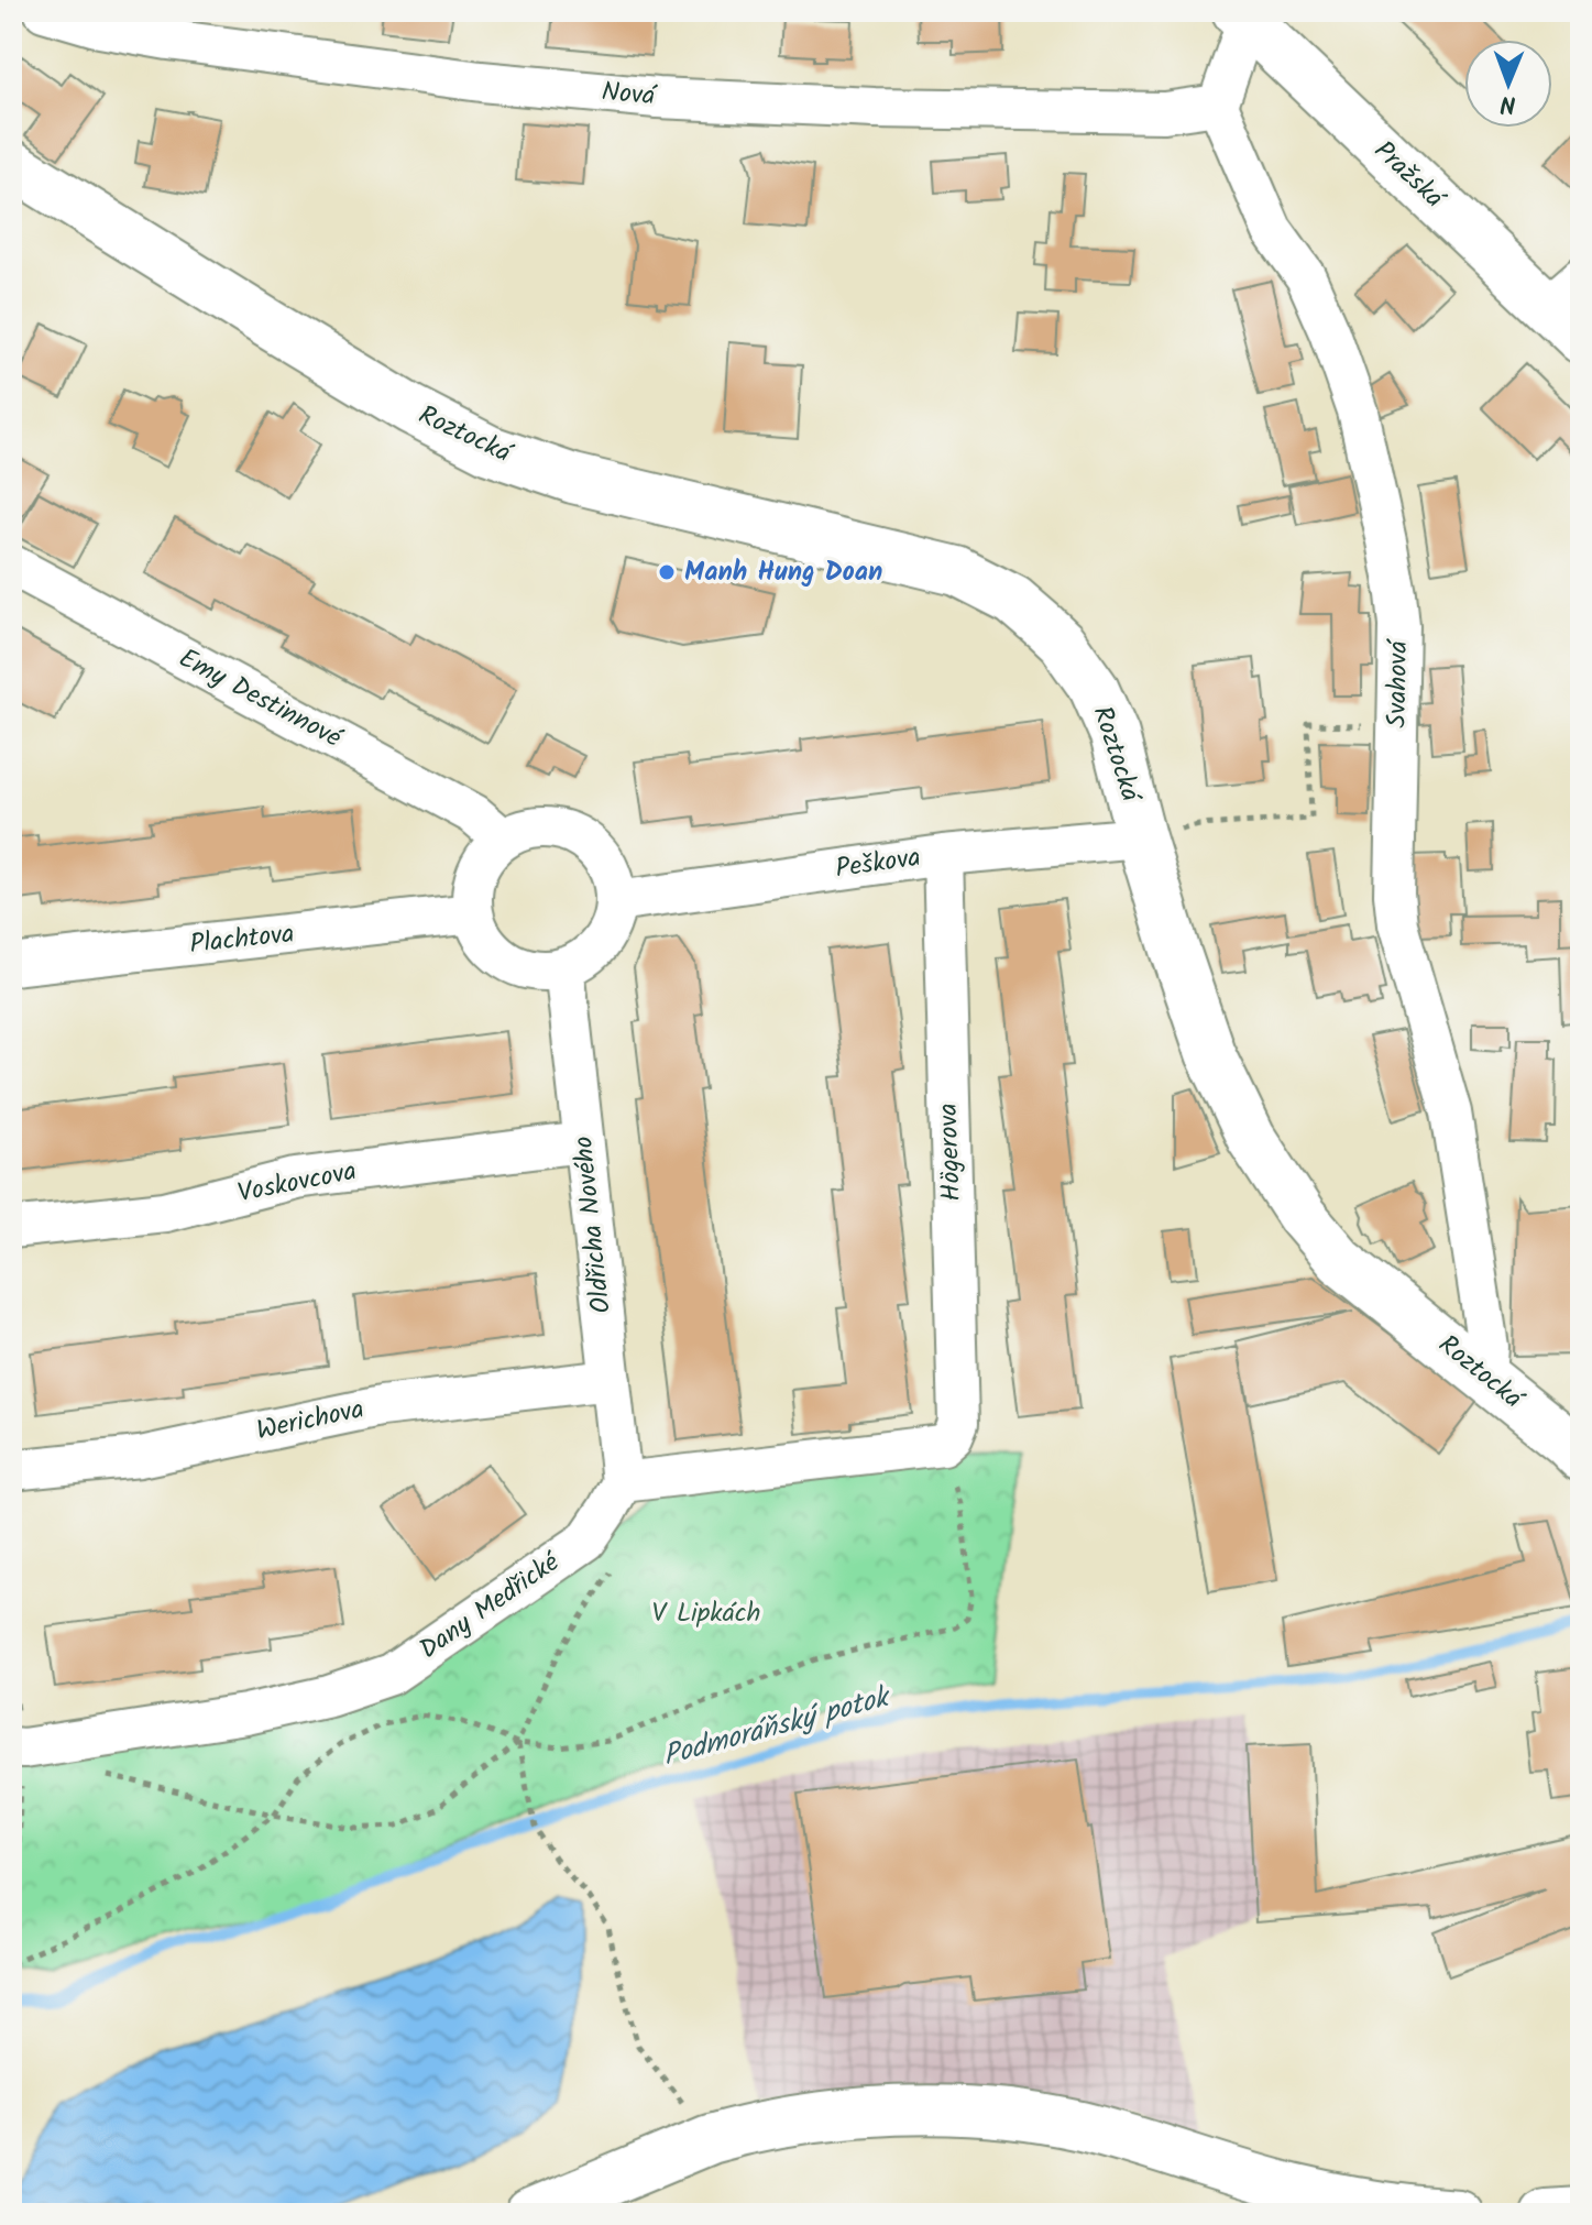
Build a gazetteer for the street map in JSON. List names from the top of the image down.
{
  "streets": {
    "street": [
      "Nová",
      "Pražská",
      "Roztocká",
      "Svahová",
      "Emy Destinnové",
      "Peškova",
      "Plachtova",
      "Högerova",
      "Voskovcova",
      "Oldřicha Nového",
      "Werichova",
      "Dany Medřické"
    ]
  },
  "crossings": [
    ["Nová", "Svahová"],
    ["Roztocká", "Svahová"],
    ["Roztocká", "Peškova"],
    ["Emy Destinnové", "Peškova"],
    ["Emy Destinnové", "Plachtova"],
    ["Emy Destinnové", "Oldřicha Nového"],
    ["Peškova", "Plachtova"],
    ["Peškova", "Högerova"],
    ["Peškova", "Oldřicha Nového"],
    ["Plachtova", "Oldřicha Nového"],
    ["Voskovcova", "Oldřicha Nového"],
    ["Oldřicha Nového", "Werichova"],
    ["Oldřicha Nového", "Dany Medřické"]
  ],
  "water": ["Podmoráňský potok"],
  "parks": ["V Lipkách"],
  "places": ["Manh Hung Doan"],
  "north": "bottom"
}
